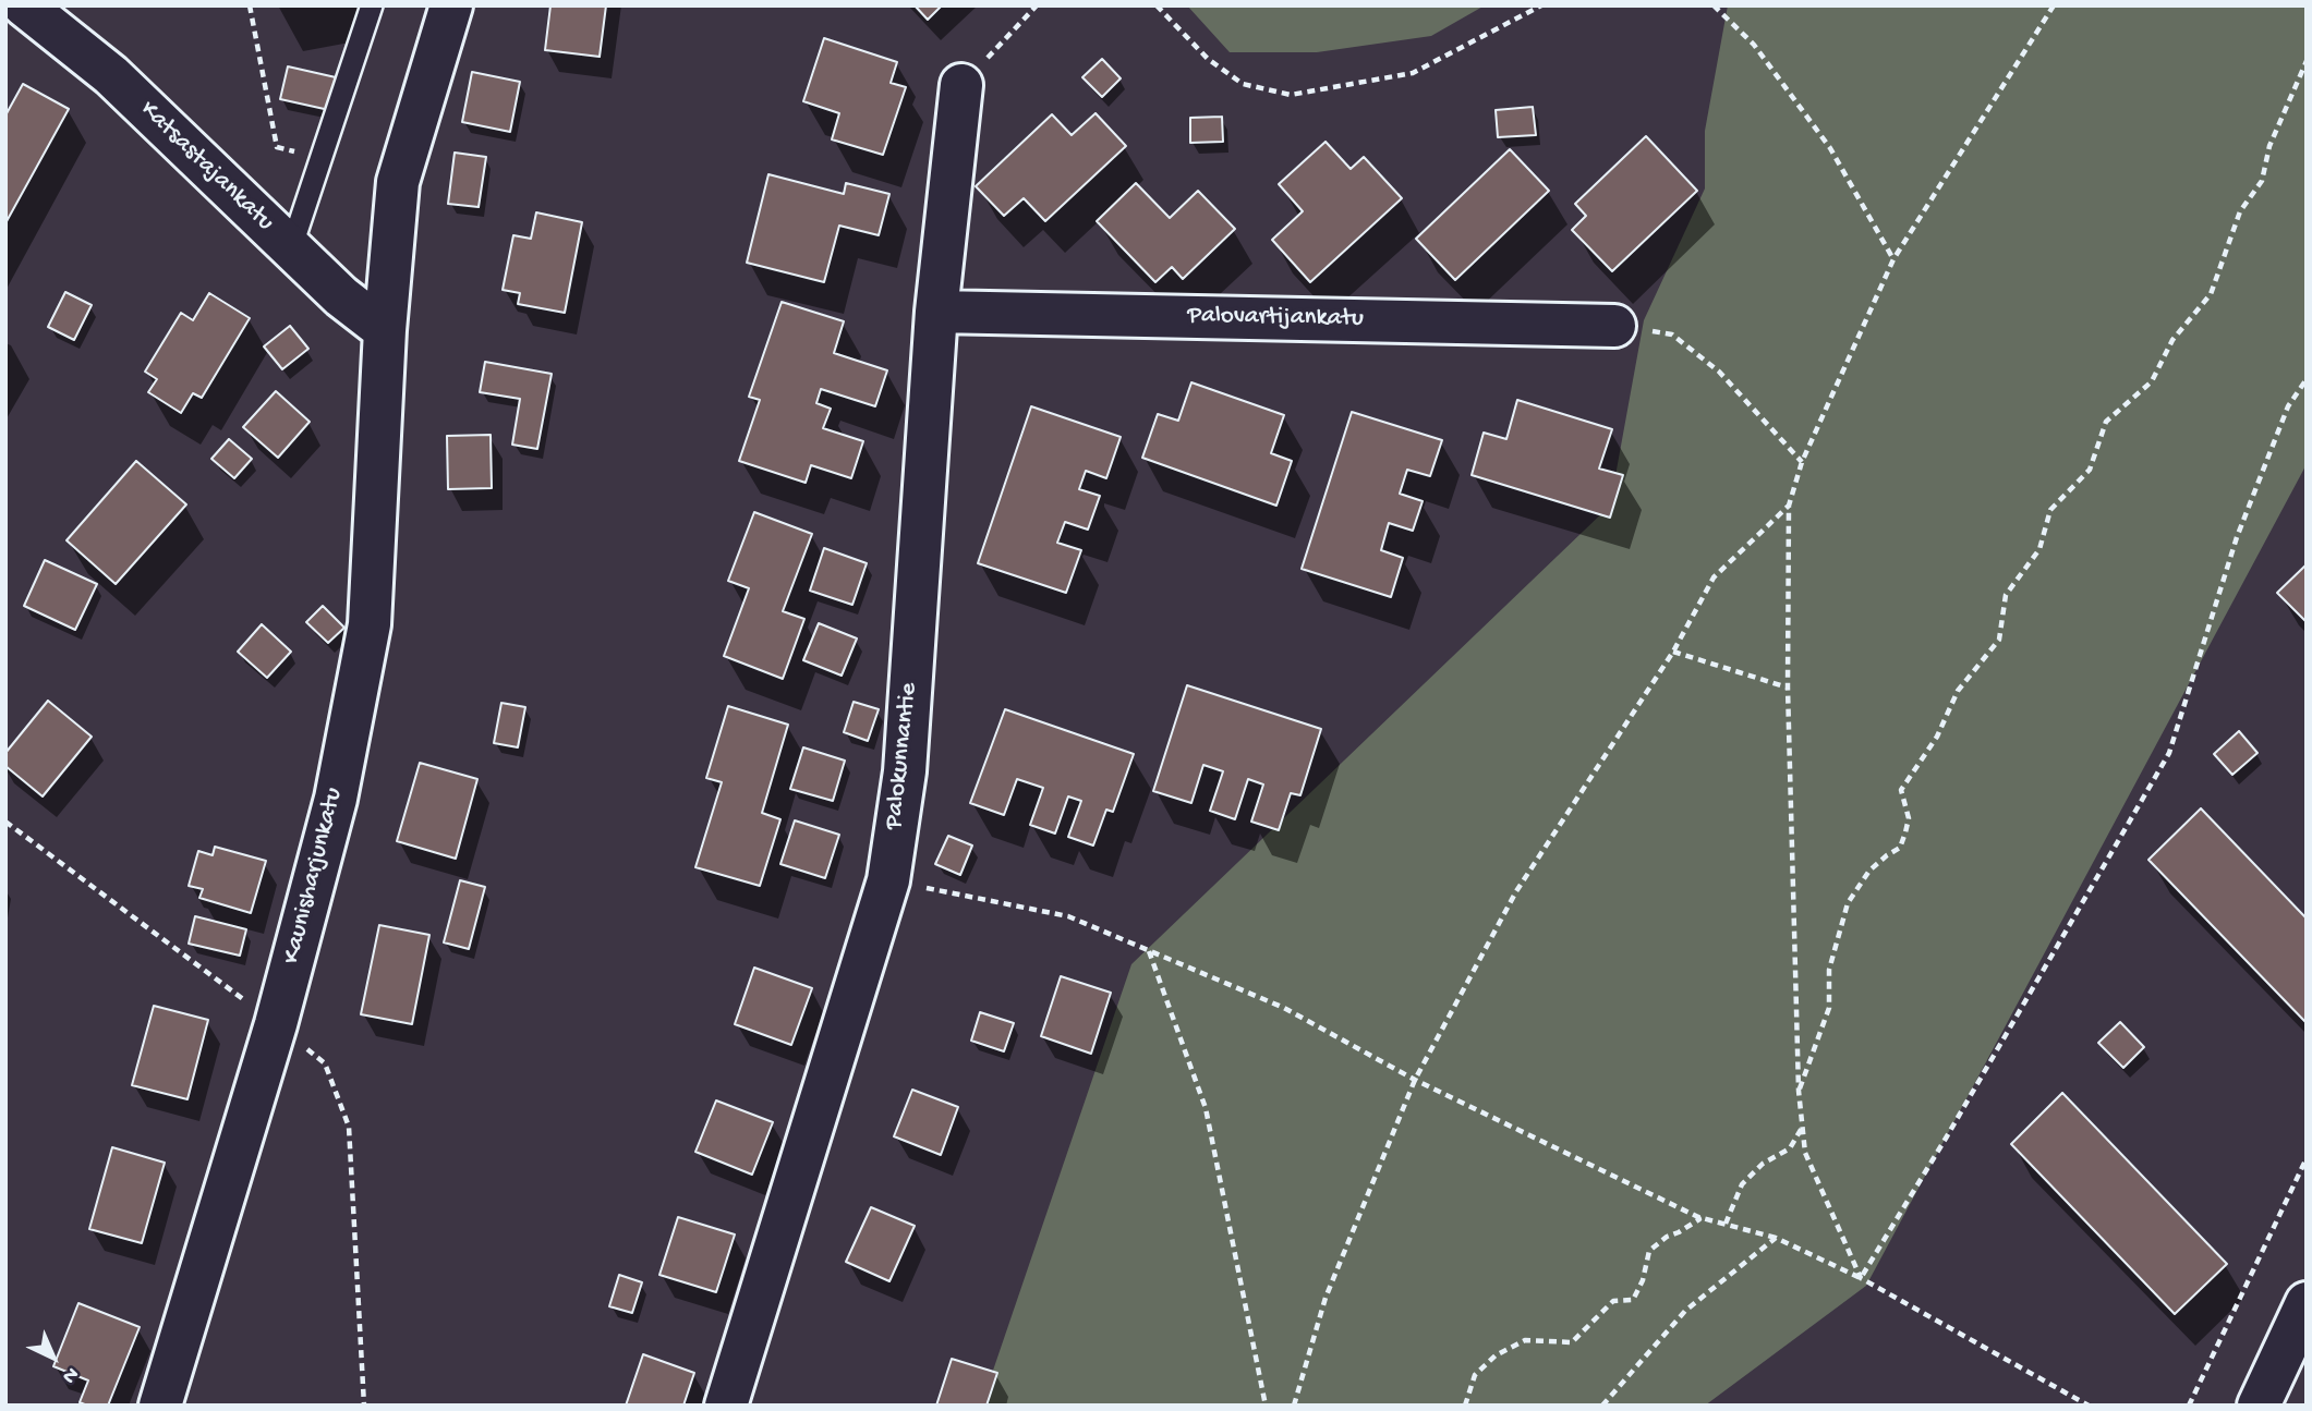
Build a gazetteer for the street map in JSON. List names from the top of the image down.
{
  "streets": {
    "street": [
      "Katsastajankatu",
      "Palovartijankatu",
      "Palokunnantie",
      "Kaunisharjunkatu"
    ]
  },
  "crossings": [
    ["Katsastajankatu", "Kaunisharjunkatu"],
    ["Palovartijankatu", "Palokunnantie"]
  ],
  "north": "bottom right"
}
